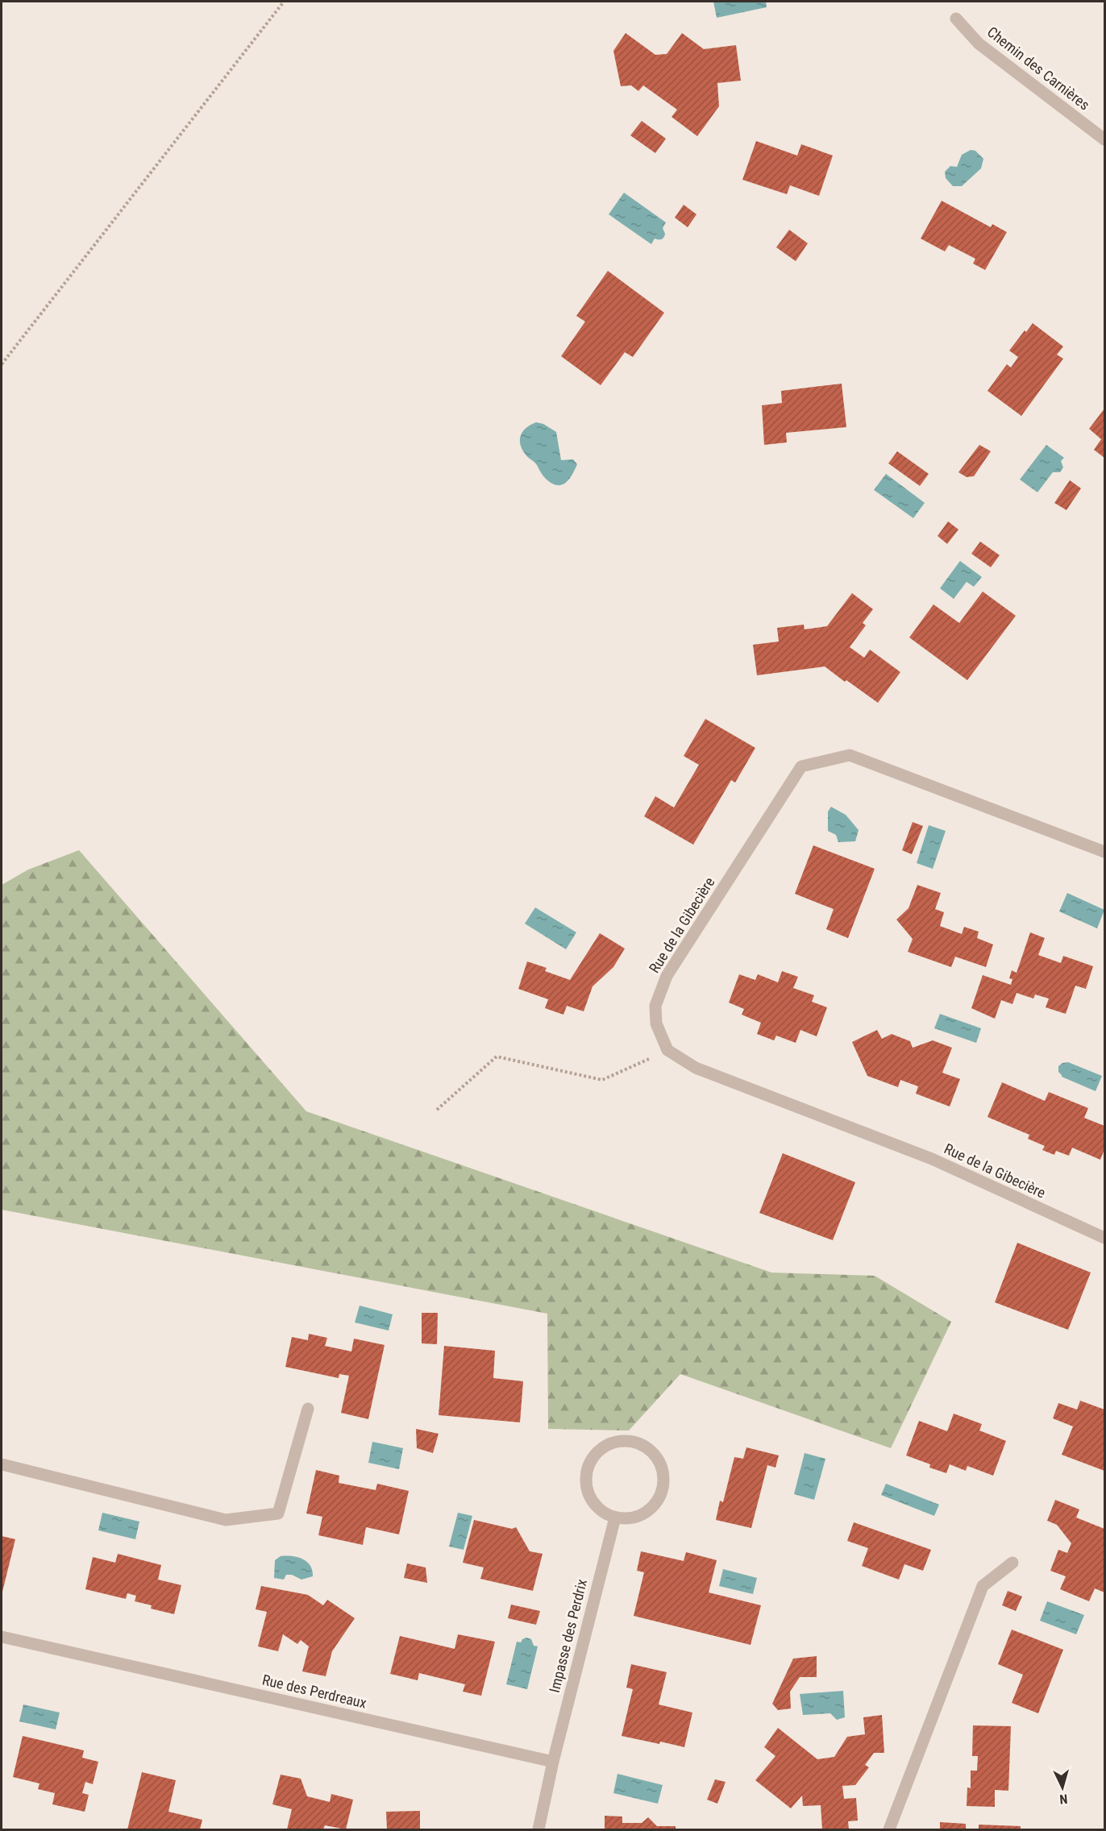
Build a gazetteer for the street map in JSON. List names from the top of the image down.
{
  "streets": {
    "street": [
      "Chemin des Carnières",
      "Rue de la Gibecière",
      "Impasse des Perdrix",
      "Rue des Perdreaux"
    ]
  },
  "crossings": [
    ["Impasse des Perdrix", "Rue des Perdreaux"]
  ],
  "north": "bottom"
}
